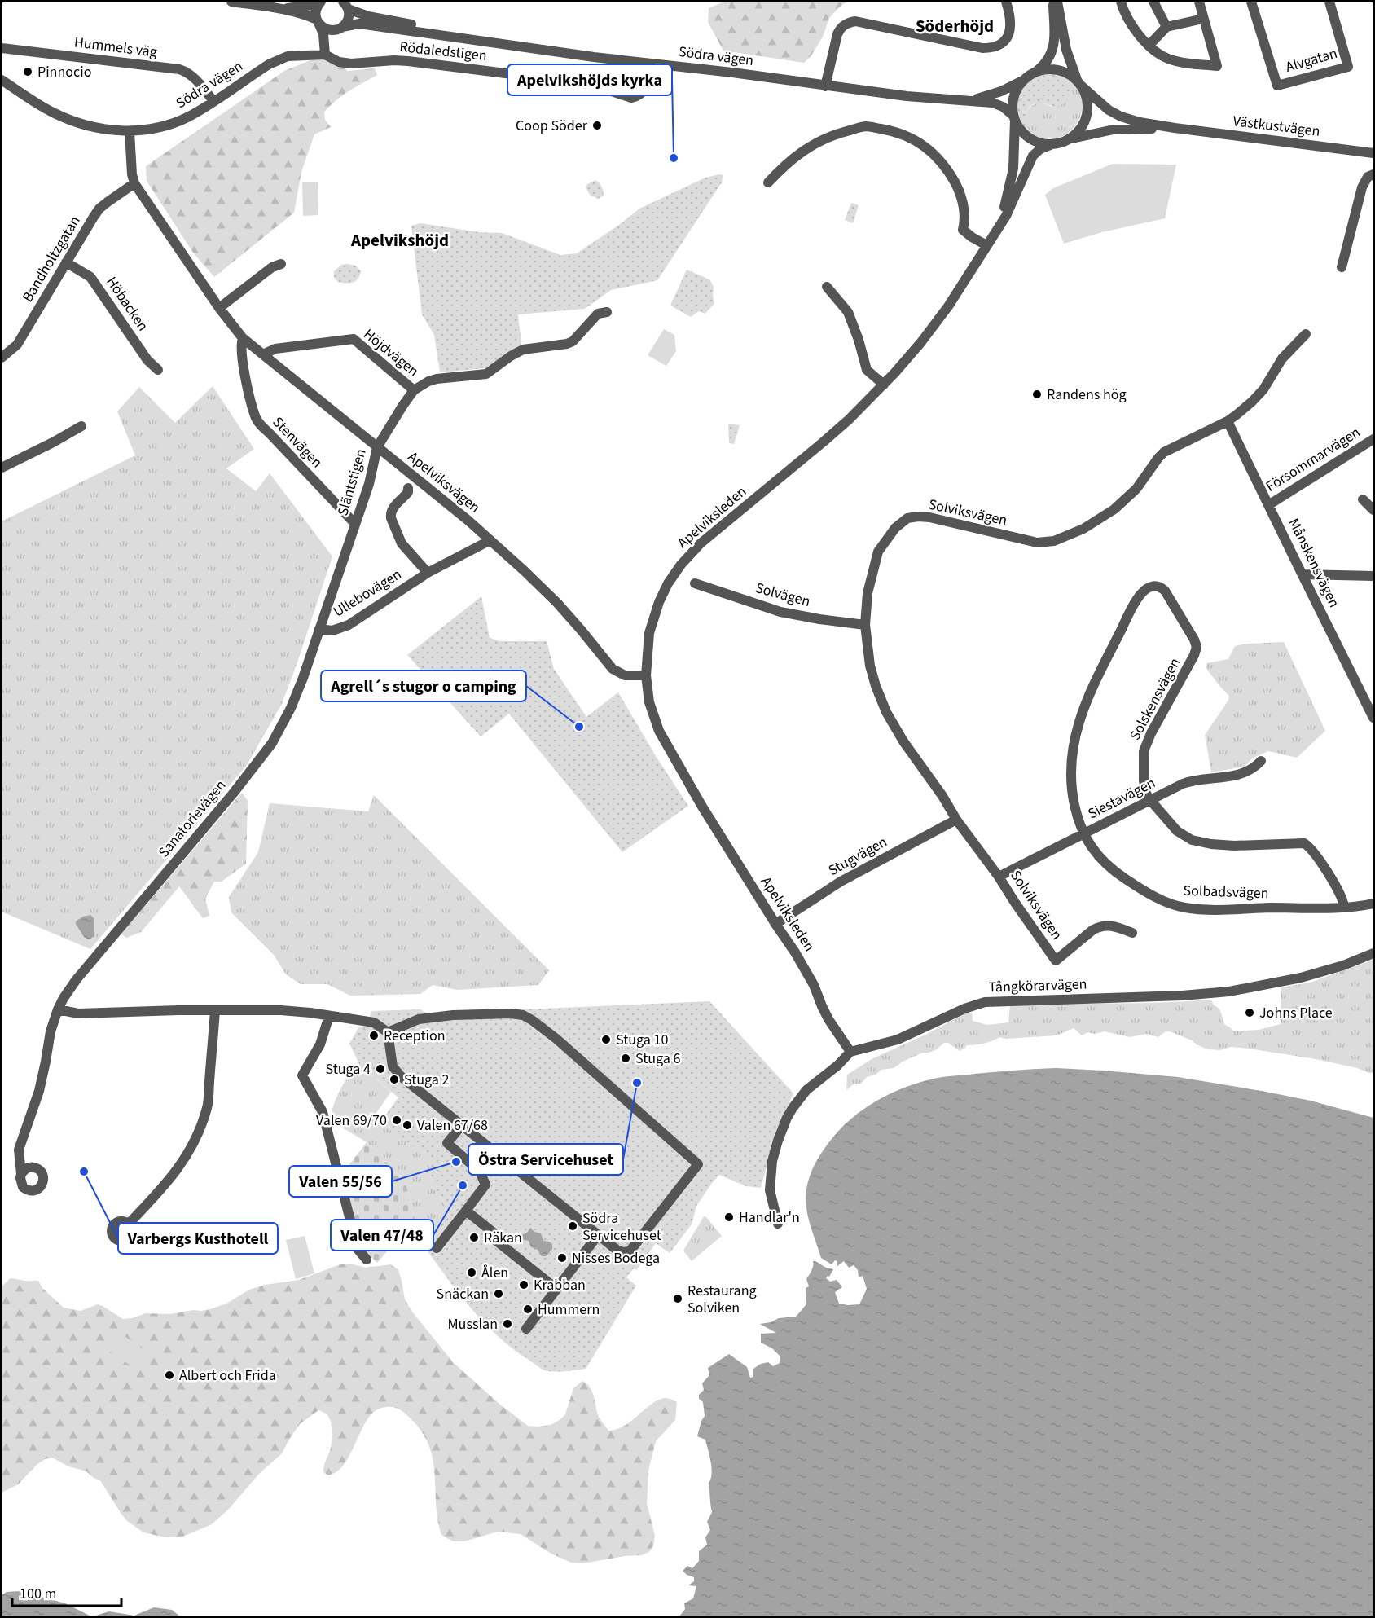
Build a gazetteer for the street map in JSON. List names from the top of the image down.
{
  "streets": {
    "street": [
      "Hummels väg",
      "Rödaledstigen",
      "Södra vägen",
      "Alvgatan",
      "Västkustvägen",
      "Bandholtzgatan",
      "Höbacken",
      "Höjdvägen",
      "Stenvägen",
      "Försommarvägen",
      "Släntstigen",
      "Apelviksvägen",
      "Solviksvägen",
      "Apelviksleden",
      "Månskensvägen",
      "Ullebovägen",
      "Solvägen",
      "Solskensvägen",
      "Siestavägen",
      "Sanatorievägen",
      "Stugvägen",
      "Solbadsvägen",
      "Tångkörarvägen"
    ]
  },
  "crossings": [
    ["Hummels väg", "Södra vägen"],
    ["Rödaledstigen", "Södra vägen"],
    ["Södra vägen", "Västkustvägen"],
    ["Södra vägen", "Apelviksvägen"],
    ["Södra vägen", "Apelviksleden"],
    ["Västkustvägen", "Apelviksleden"],
    ["Bandholtzgatan", "Höbacken"],
    ["Bandholtzgatan", "Apelviksvägen"],
    ["Höjdvägen", "Släntstigen"],
    ["Höjdvägen", "Apelviksvägen"],
    ["Stenvägen", "Släntstigen"],
    ["Stenvägen", "Apelviksvägen"],
    ["Försommarvägen", "Månskensvägen"],
    ["Släntstigen", "Apelviksvägen"],
    ["Släntstigen", "Ullebovägen"],
    ["Släntstigen", "Sanatorievägen"],
    ["Apelviksvägen", "Apelviksleden"],
    ["Apelviksvägen", "Ullebovägen"],
    ["Solviksvägen", "Månskensvägen"],
    ["Solviksvägen", "Solvägen"],
    ["Solviksvägen", "Siestavägen"],
    ["Solviksvägen", "Stugvägen"],
    ["Apelviksleden", "Stugvägen"],
    ["Apelviksleden", "Tångkörarvägen"],
    ["Ullebovägen", "Sanatorievägen"],
    ["Solskensvägen", "Siestavägen"],
    ["Solskensvägen", "Solbadsvägen"],
    ["Siestavägen", "Solbadsvägen"]
  ],
  "districts": ["Söderhöjd", "Apelvikshöjd"],
  "places": [
    "Pinnocio",
    "Coop Söder",
    "Apelvikshöjds kyrka",
    "Randens hög",
    "Agrell´s stugor o camping",
    "Johns Place",
    "Reception",
    "Stuga 10",
    "Stuga 6",
    "Stuga 4",
    "Stuga 2",
    "Östra Servicehuset",
    "Valen 69/70",
    "Valen 67/68",
    "Valen 55/56",
    "Varbergs Kusthotell",
    "Valen 47/48",
    "Handlar'n",
    "Södra Servicehuset",
    "Räkan",
    "Nisses Bodega",
    "Ålen",
    "Krabban",
    "Snäckan",
    "Restaurang Solviken",
    "Hummern",
    "Musslan",
    "Albert och Frida"
  ],
  "scale_bar": "100 m"
}
